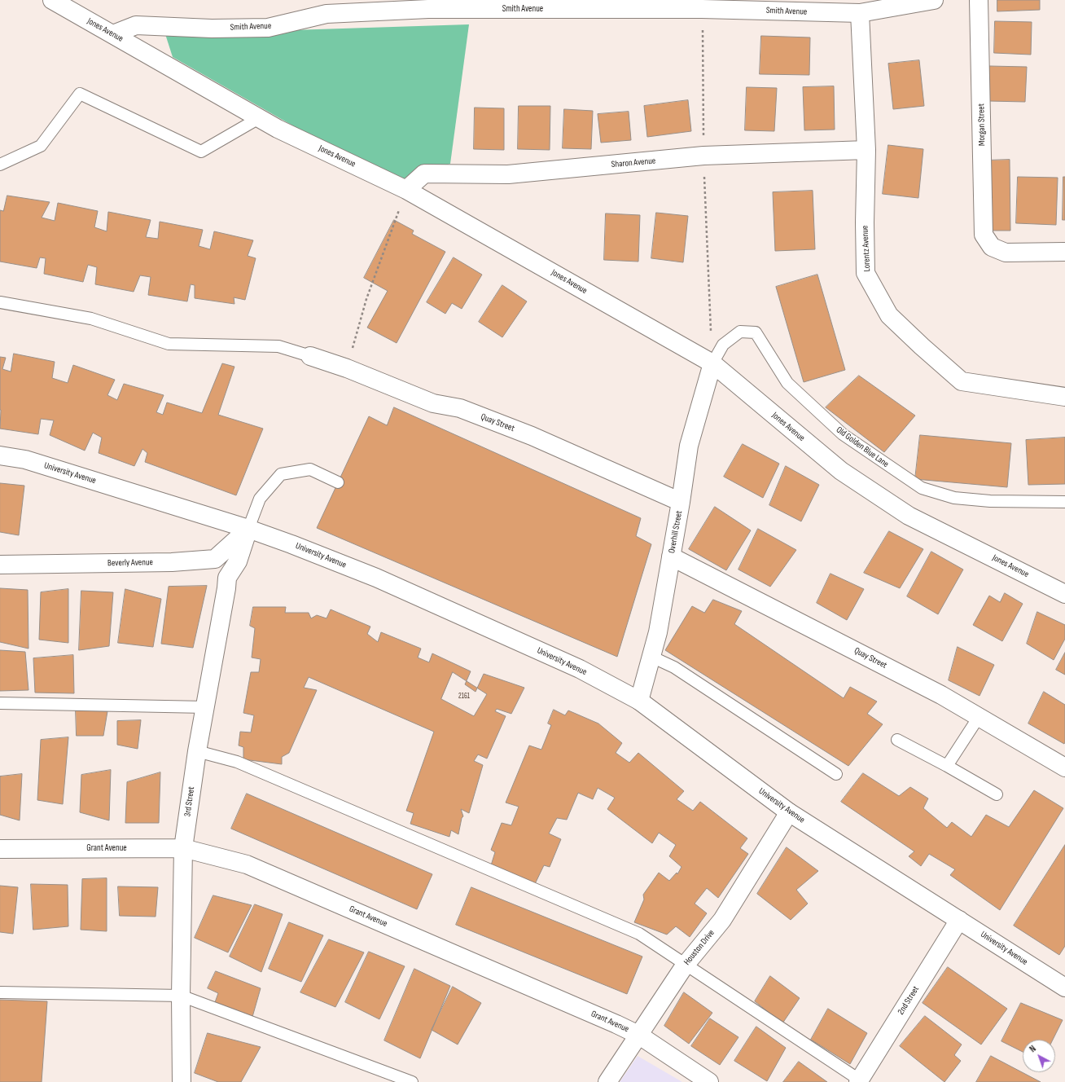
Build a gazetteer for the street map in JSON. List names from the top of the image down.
{
  "streets": {
    "street": [
      "Smith Avenue",
      "Jones Avenue",
      "Morgan Street",
      "Sharon Avenue",
      "Lorentz Avenue",
      "Quay Street",
      "University Avenue",
      "Overhill Street",
      "Beverly Avenue",
      "3rd Street",
      "Grant Avenue",
      "Houston Drive",
      "2nd Street"
    ],
    "lane": ["Old Golden Blue Lane"]
  },
  "crossings": [
    ["Smith Avenue", "Jones Avenue"],
    ["Smith Avenue", "Lorentz Avenue"],
    ["Jones Avenue", "Sharon Avenue"],
    ["Jones Avenue", "Old Golden Blue Lane"],
    ["Jones Avenue", "Overhill Street"],
    ["Sharon Avenue", "Lorentz Avenue"],
    ["Quay Street", "Overhill Street"],
    ["Old Golden Blue Lane", "Overhill Street"],
    ["University Avenue", "Overhill Street"],
    ["University Avenue", "Beverly Avenue"],
    ["University Avenue", "3rd Street"],
    ["University Avenue", "Houston Drive"],
    ["University Avenue", "2nd Street"],
    ["Beverly Avenue", "3rd Street"],
    ["3rd Street", "Grant Avenue"],
    ["Grant Avenue", "Houston Drive"]
  ],
  "house_numbers": ["2161"],
  "north": "top left"
}
